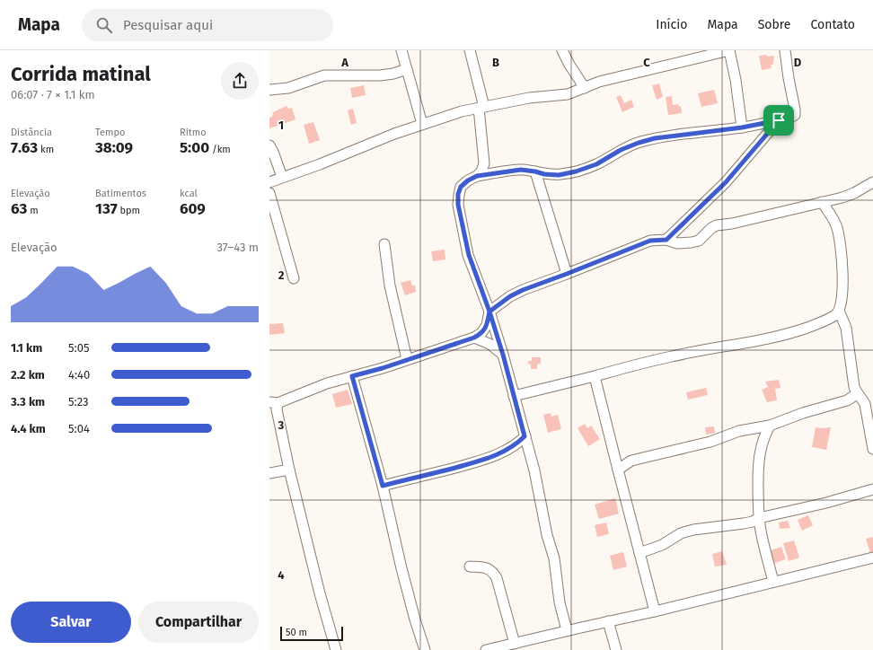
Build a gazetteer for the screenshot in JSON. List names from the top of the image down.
{
  "scale_bar": "50 m",
  "page": {
    "header": "Mapa",
    "search": "Pesquisar aqui",
    "nav": [
      "Início",
      "Mapa",
      "Sobre",
      "Contato"
    ],
    "heading": ["Corrida matinal", "06:07 · 7 × 1.1 km"],
    "stats": [
      ["Distância", "7.63 km"],
      ["Tempo", "38:09"],
      ["Ritmo", "5:00 /km"],
      ["Elevação", "63 m"],
      ["Batimentos", "137 bpm"],
      ["kcal", "609"]
    ],
    "chart": ["Elevação", "37–43 m"],
    "list": [
      {
        "name": "1.1 km",
        "note": "5:05"
      },
      {
        "name": "2.2 km",
        "note": "4:40"
      },
      {
        "name": "3.3 km",
        "note": "5:23"
      },
      {
        "name": "4.4 km",
        "note": "5:04"
      }
    ],
    "buttons": ["Salvar", "Compartilhar"],
    "scale": "50 m"
  },
  "grid": {
    "columns": [
      "A",
      "B",
      "C",
      "D"
    ],
    "rows": [
      "1",
      "2",
      "3",
      "4"
    ]
  }
}
